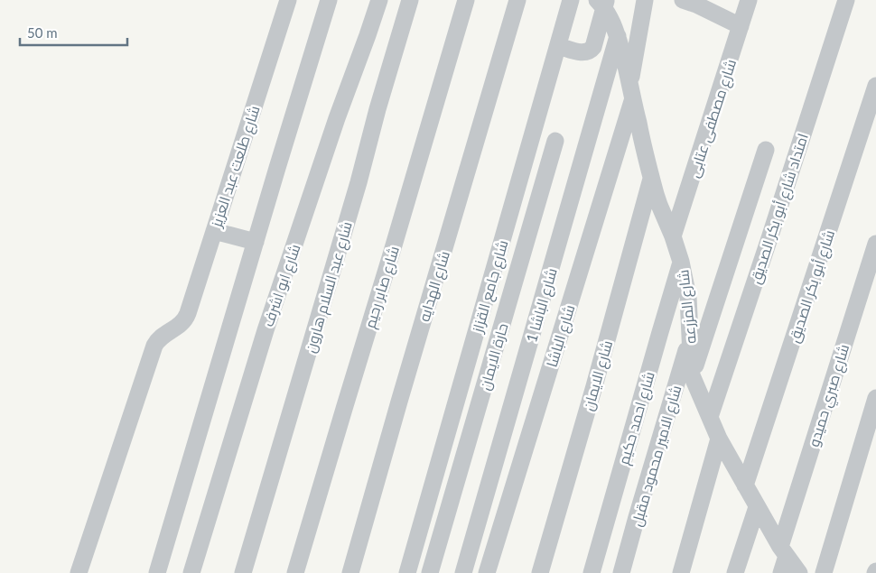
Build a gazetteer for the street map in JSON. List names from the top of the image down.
{
  "streets": {
    "street": [
      "شارع مصطفى عتابى",
      "شارع طلعت عبد العزيز",
      "امتداد شارع أبو بكر الصديق",
      "شارع ابو اشرف",
      "شارع الهدايه",
      "شارع جامع القزاز",
      "شارع أبو بكر الصديق",
      "شارع عبد السلام هارون",
      "شارع صابر رحيم",
      "شارع الباشا 1",
      "شارع المزرعه",
      "شارع الباشا",
      "حارة الايمان",
      "شارع الايمان",
      "شارع صبري حميدو",
      "شارع احمد حكيم",
      "شارع الامير محمود مقبل"
    ]
  },
  "crossings": [
    ["شارع مصطفى عتابى", "شارع المزرعه"],
    ["امتداد شارع أبو بكر الصديق", "شارع المزرعه"],
    ["شارع أبو بكر الصديق", "شارع المزرعه"],
    ["شارع الباشا 1", "شارع المزرعه"],
    ["شارع المزرعه", "شارع الباشا"],
    ["شارع المزرعه", "شارع الايمان"],
    ["شارع المزرعه", "شارع صبري حميدو"],
    ["شارع المزرعه", "شارع احمد حكيم"],
    ["شارع المزرعه", "شارع الامير محمود مقبل"]
  ],
  "scale_bar": "50 m"
}
